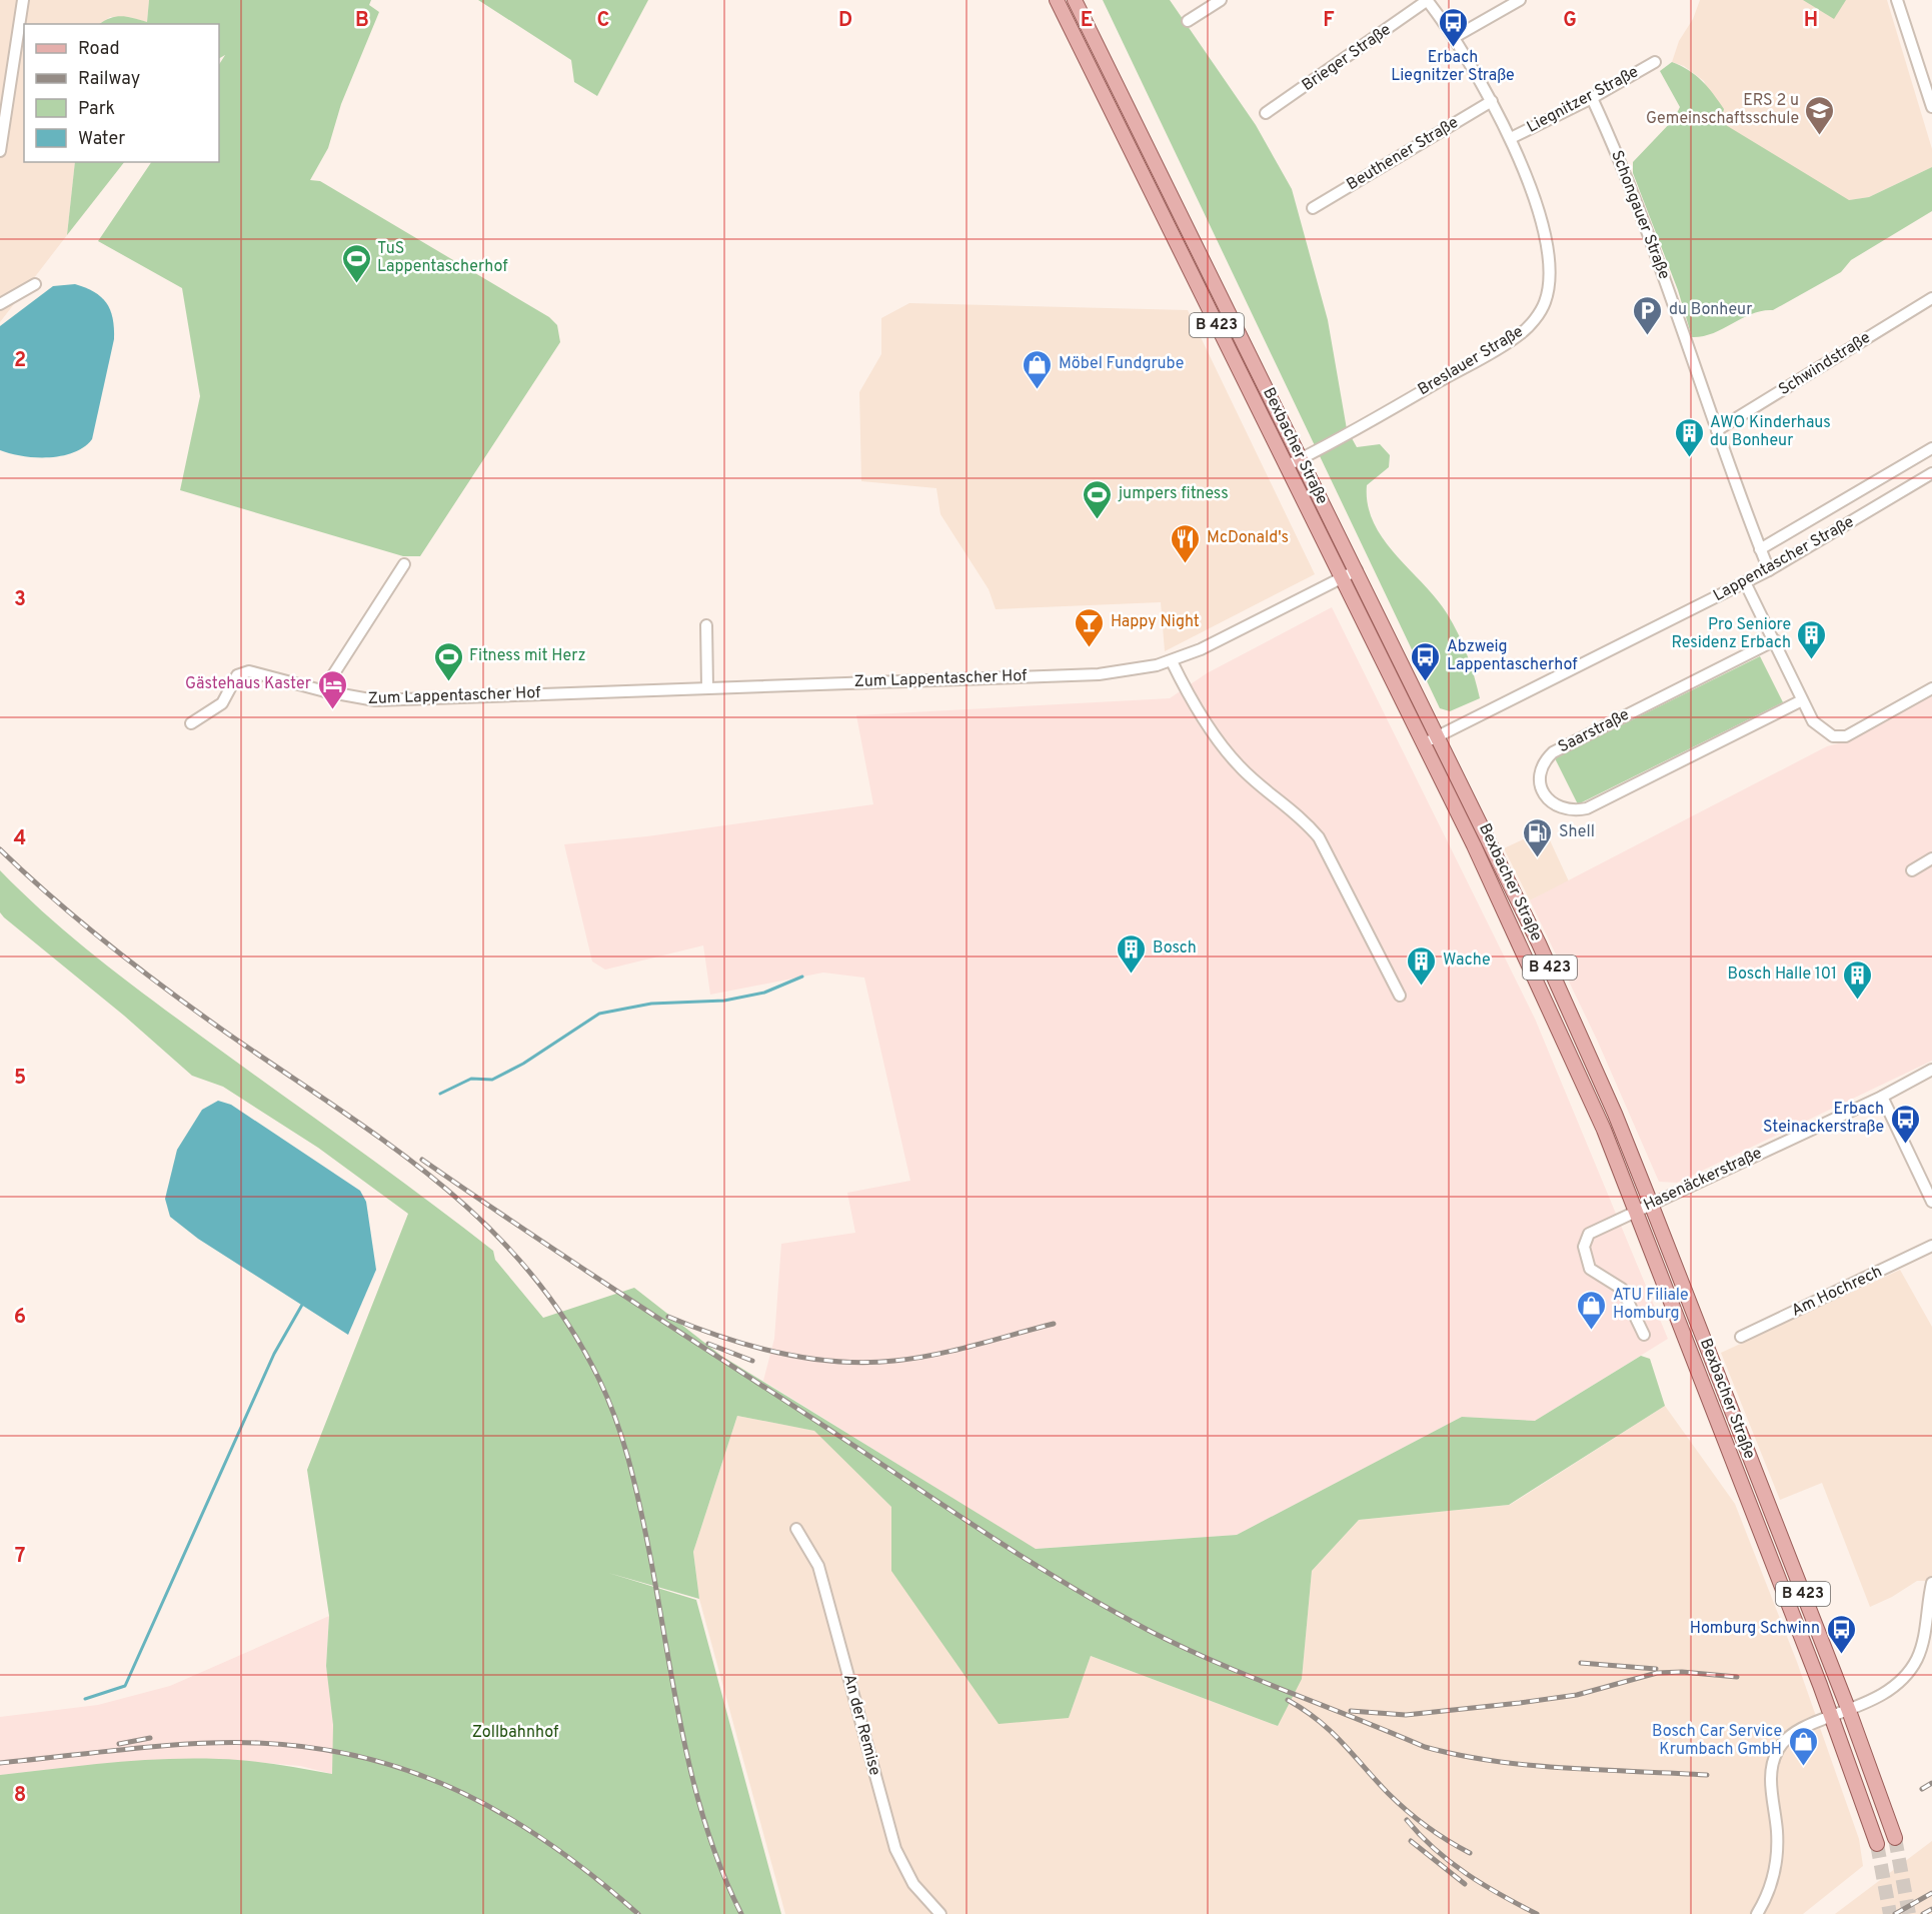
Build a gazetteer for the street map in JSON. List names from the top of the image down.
{
  "streets": {
    "main road": ["B 423", "Bexbacher Straße"],
    "street": [
      "Brieger Straße",
      "Liegnitzer Straße",
      "Beuthener Straße",
      "Schongauer Straße",
      "Breslauer Straße",
      "Schwindstraße",
      "Lappentascher Straße",
      "Zum Lappentascher Hof",
      "Saarstraße",
      "Hasenäckerstraße",
      "Am Hochrech",
      "An der Remise"
    ]
  },
  "crossings": [
    ["Brieger Straße", "Breslauer Straße"],
    ["Liegnitzer Straße", "Schongauer Straße"],
    ["Liegnitzer Straße", "Breslauer Straße"],
    ["Beuthener Straße", "Breslauer Straße"],
    ["Schongauer Straße", "Schwindstraße"],
    ["Schongauer Straße", "Lappentascher Straße"],
    ["Breslauer Straße", "Bexbacher Straße"],
    ["Bexbacher Straße", "Lappentascher Straße"],
    ["Bexbacher Straße", "Zum Lappentascher Hof"],
    ["Bexbacher Straße", "Hasenäckerstraße"]
  ],
  "parks": ["Zollbahnhof"],
  "places": {
    "bus stop": [
      "Erbach Liegnitzer Straße",
      "Abzweig Lappentascherhof",
      "Erbach Steinackerstraße",
      "Homburg Schwinn"
    ],
    "school or university": ["ERS 2 u Gemeinschaftsschule"],
    "sports": ["TuS Lappentascherhof", "jumpers fitness", "Fitness mit Herz"],
    "parking": ["du Bonheur"],
    "shop": ["Möbel Fundgrube", "ATU Filiale Homburg", "Bosch Car Service Krumbach GmbH"],
    "building": [
      "AWO Kinderhaus du Bonheur",
      "Pro Seniore Residenz Erbach",
      "Bosch",
      "Wache",
      "Bosch Halle 101"
    ],
    "restaurant": ["McDonald's"],
    "bar": ["Happy Night"],
    "hotel": ["Gästehaus Kaster"],
    "fuel station": ["Shell"]
  },
  "legend": [
    "Road",
    "Railway",
    "Park",
    "Water"
  ],
  "grid": {
    "columns": [
      "B",
      "C",
      "D",
      "E",
      "F",
      "G",
      "H"
    ],
    "rows": [
      "2",
      "3",
      "4",
      "5",
      "6",
      "7",
      "8"
    ]
  }
}
